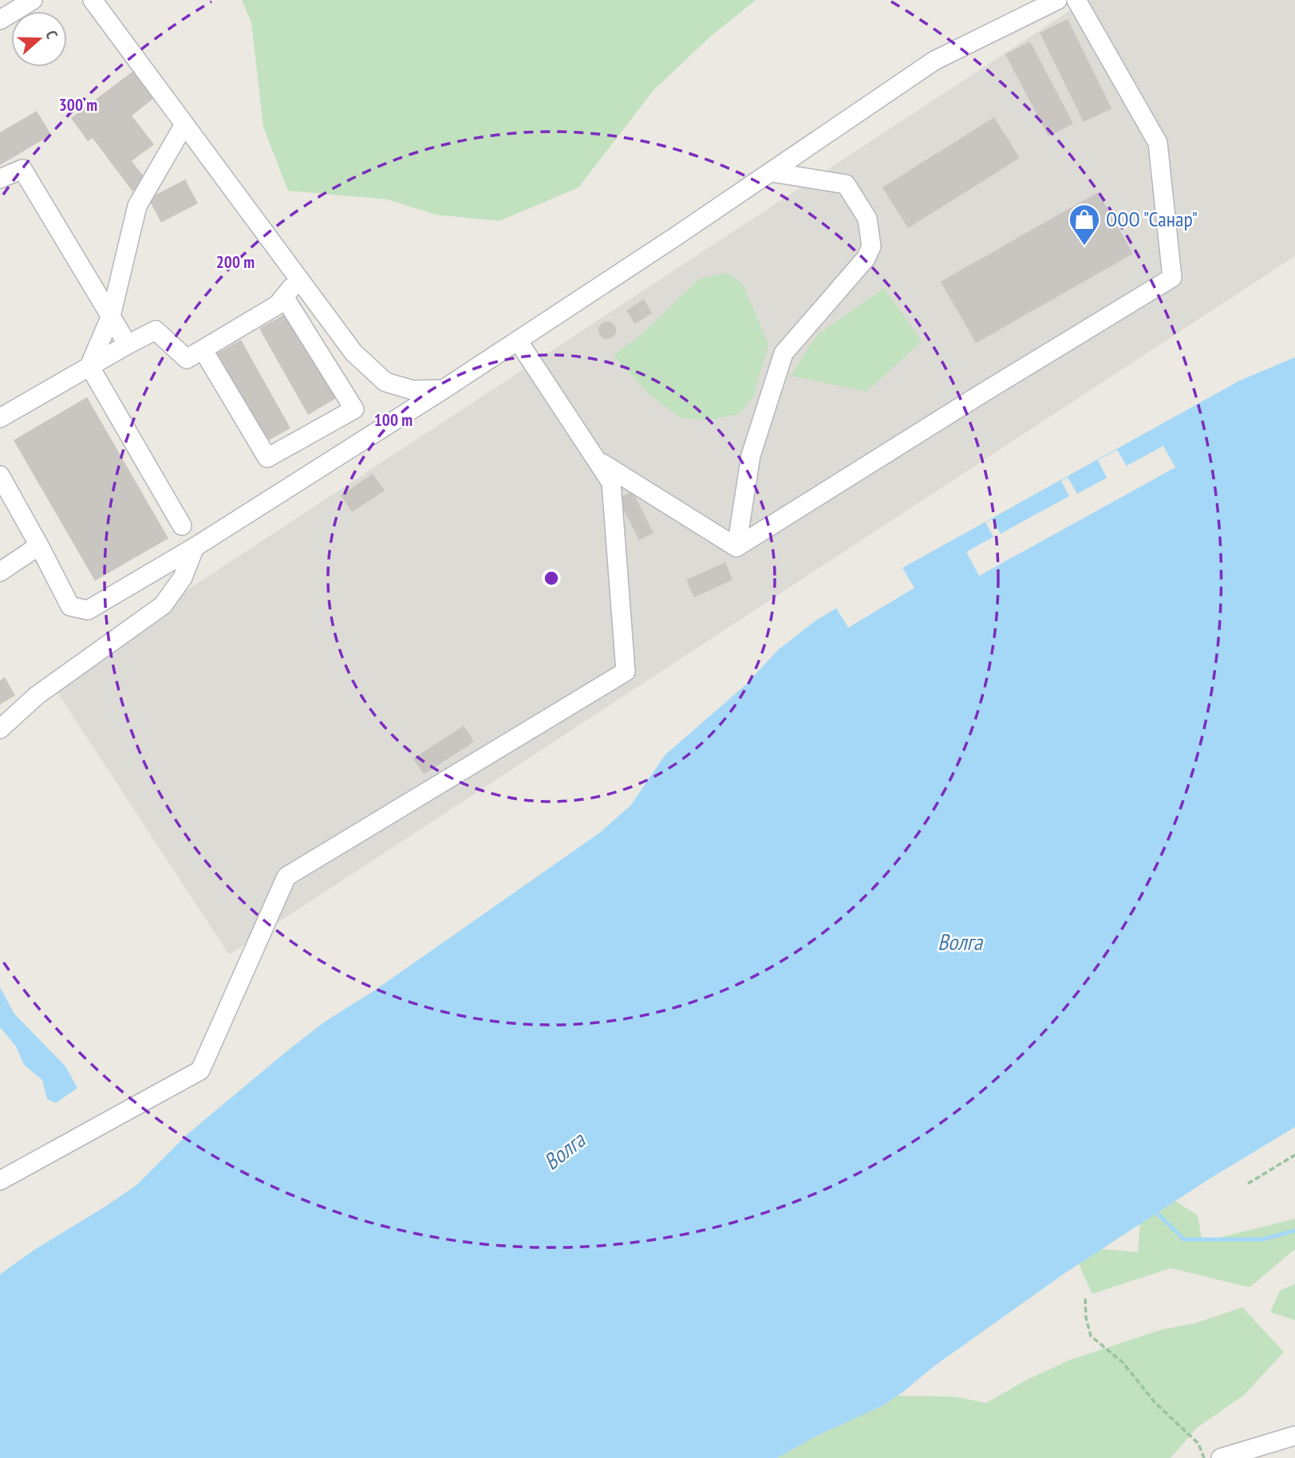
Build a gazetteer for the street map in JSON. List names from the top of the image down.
{
  "water": ["Волга"],
  "places": {
    "shop": ["ООО \"Санар\""]
  },
  "north": "right",
  "rings": ["300 m", "200 m", "100 m"]
}
